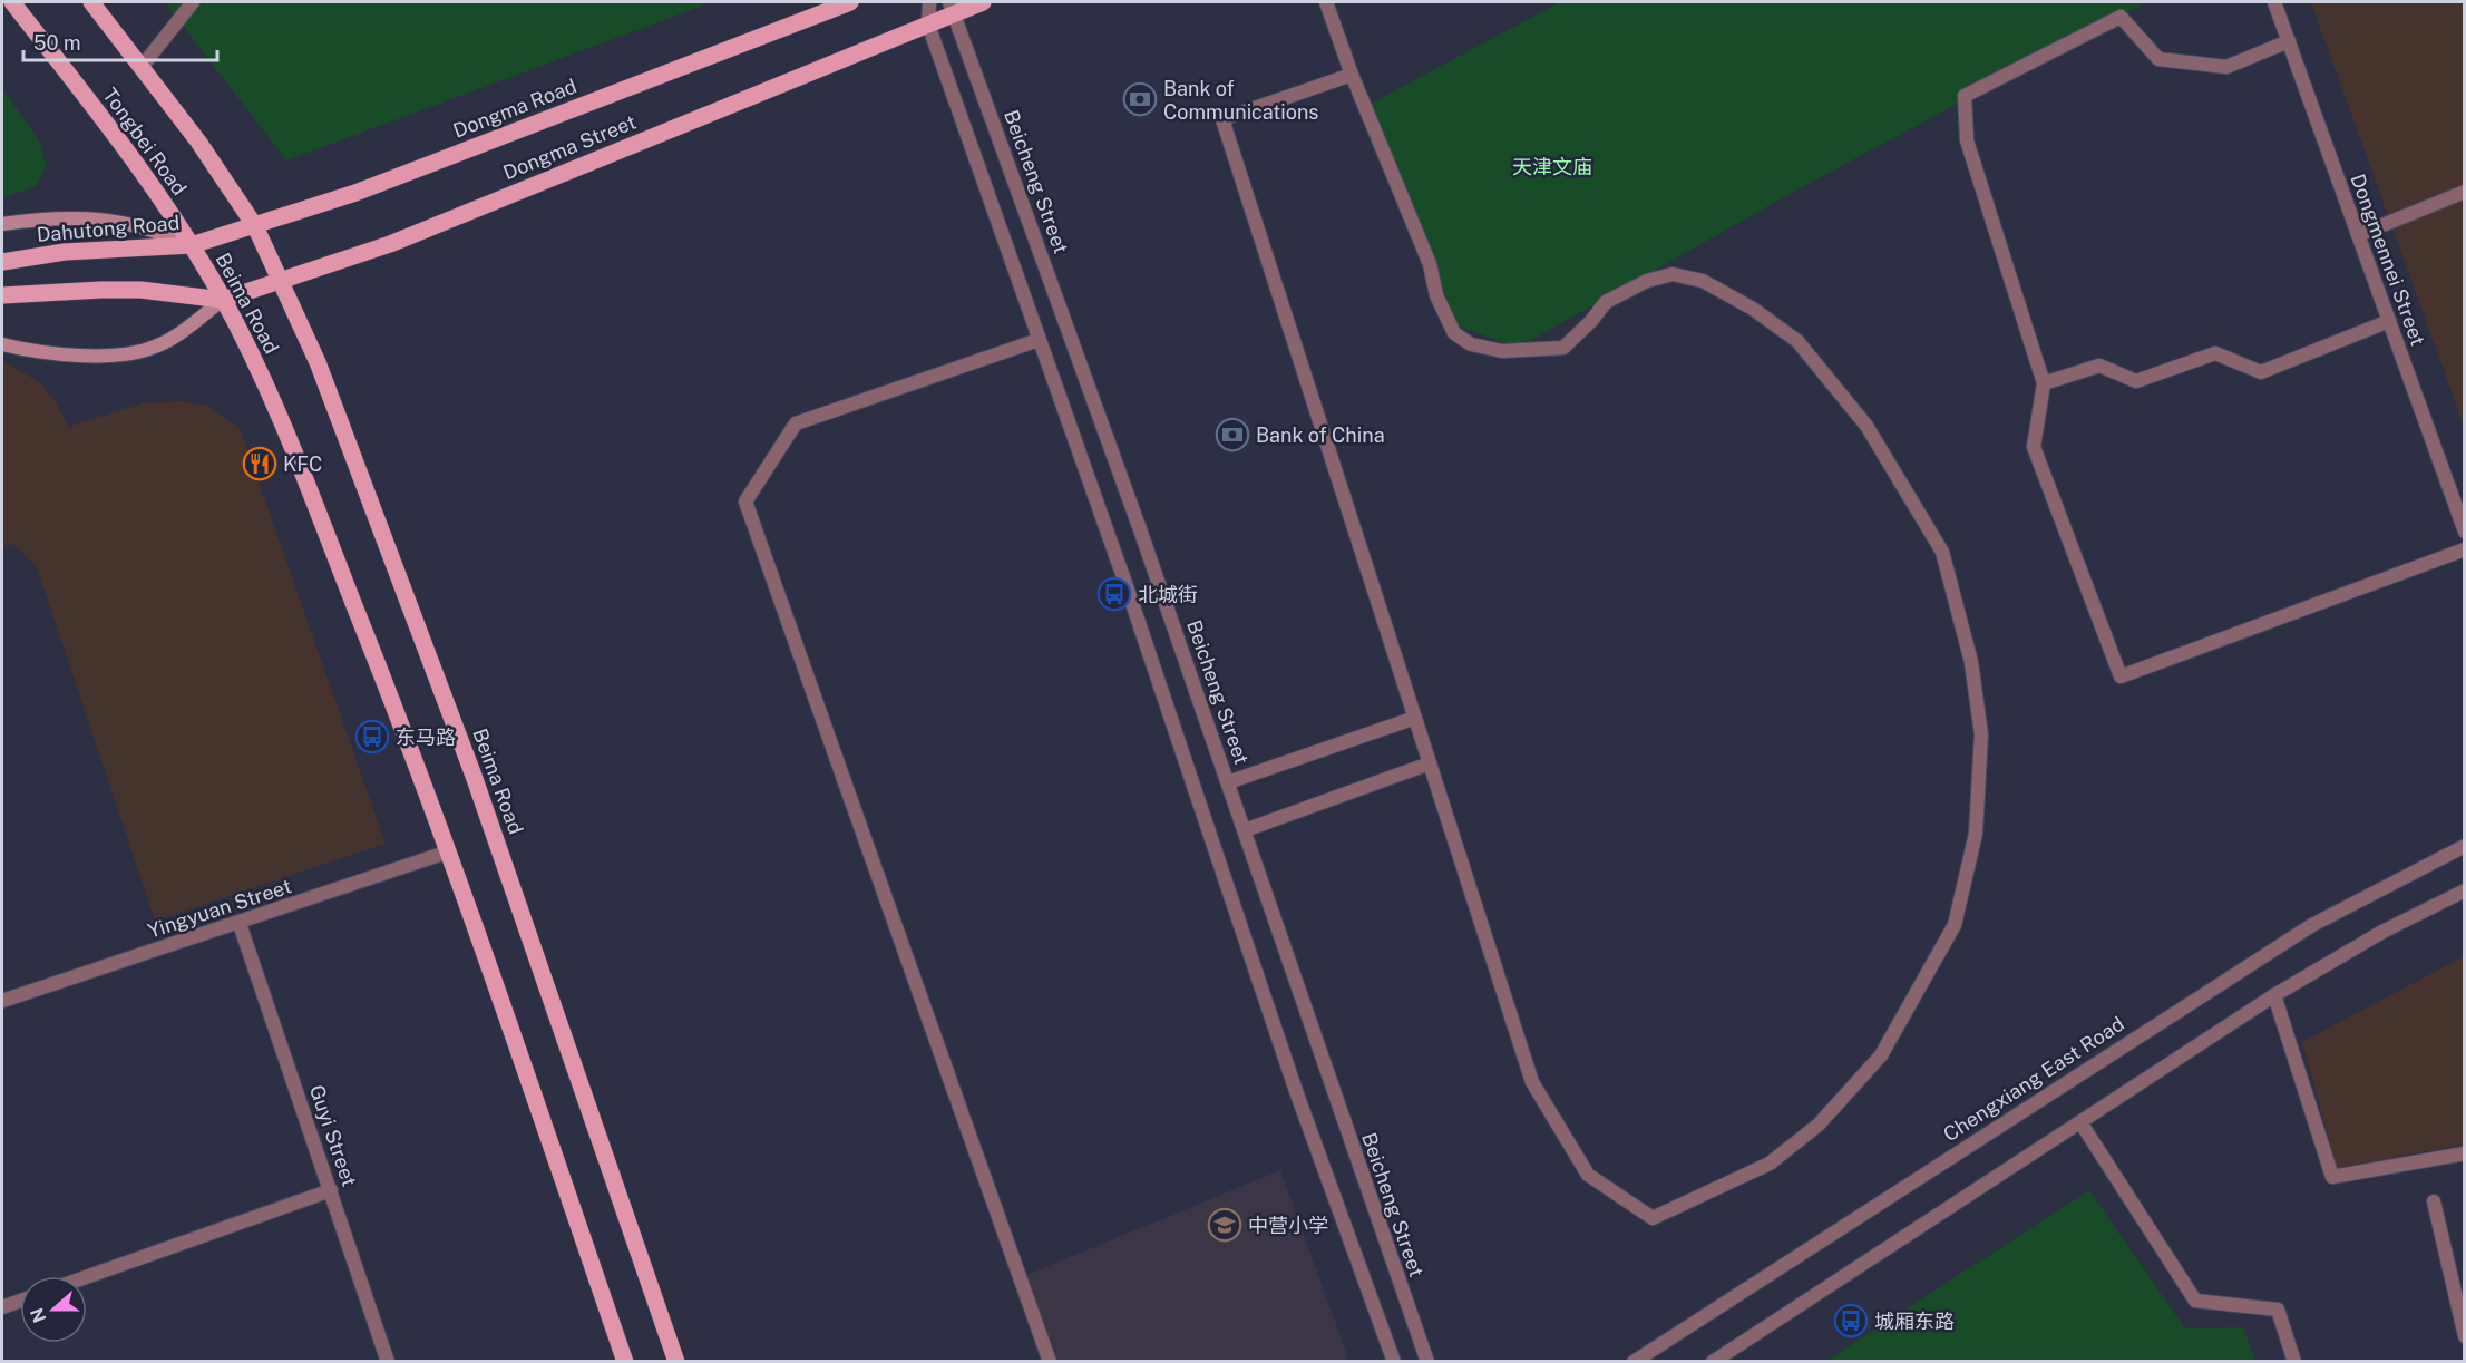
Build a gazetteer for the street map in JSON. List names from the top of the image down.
{
  "streets": {
    "main road": [
      "Dongma Road",
      "Tongbei Road",
      "Dongma Street",
      "Dahutong Road",
      "Beima Road"
    ],
    "street": [
      "Beicheng Street",
      "Dongmennei Street",
      "Yingyuan Street",
      "Chengxiang East Road",
      "Guyi Street"
    ]
  },
  "crossings": [
    ["Dongma Road", "Tongbei Road"],
    ["Dongma Road", "Dahutong Road"],
    ["Dongma Road", "Beima Road"],
    ["Tongbei Road", "Dahutong Road"],
    ["Tongbei Road", "Beima Road"],
    ["Dongma Street", "Beima Road"],
    ["Dahutong Road", "Beima Road"],
    ["Beima Road", "Yingyuan Street"],
    ["Yingyuan Street", "Guyi Street"]
  ],
  "parks": ["天津文庙"],
  "places": {
    "bank": ["Bank of Communications", "Bank of China"],
    "restaurant": ["KFC"],
    "bus stop": ["北城街", "东马路", "城厢东路"],
    "school or university": ["中营小学"]
  },
  "scale_bar": "50 m",
  "north": "left"
}
